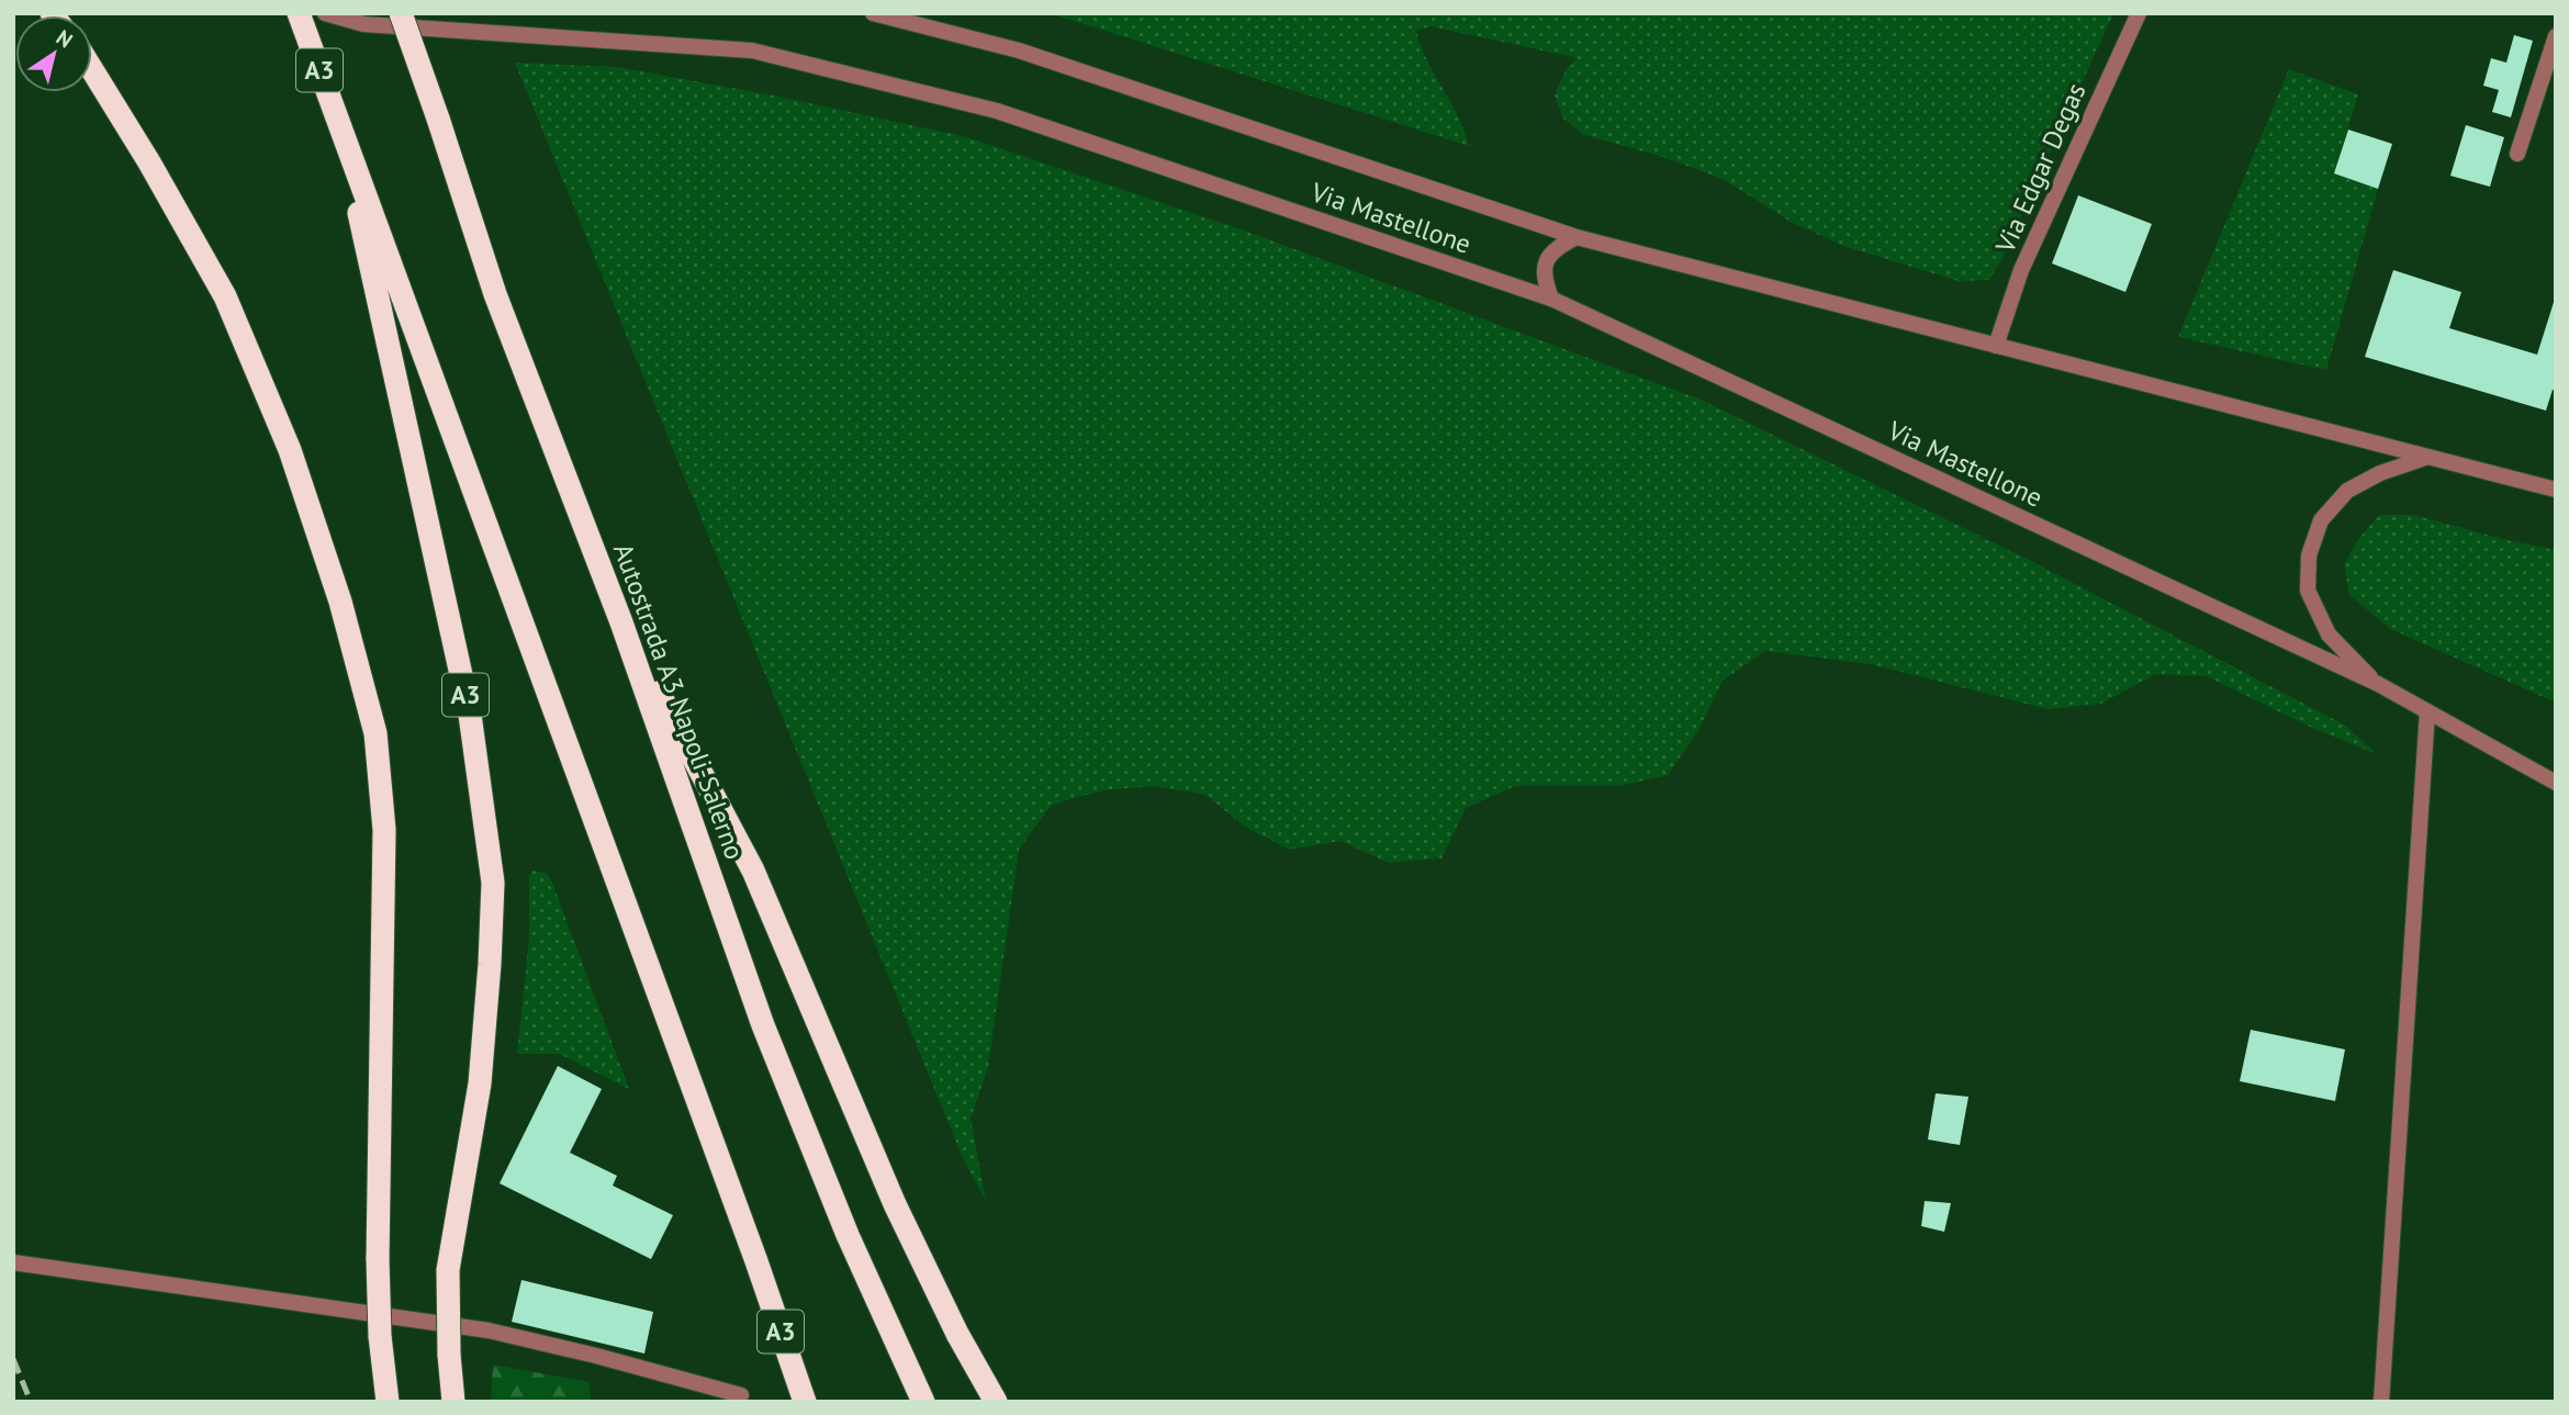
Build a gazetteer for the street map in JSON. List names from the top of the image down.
{
  "streets": {
    "highway": ["A3", "Autostrada A3 Napoli-Salerno"],
    "street": ["Via Edgar Degas", "Via Mastellone"]
  },
  "crossings": [
    ["Via Edgar Degas", "Via Mastellone"]
  ],
  "north": "top right"
}
